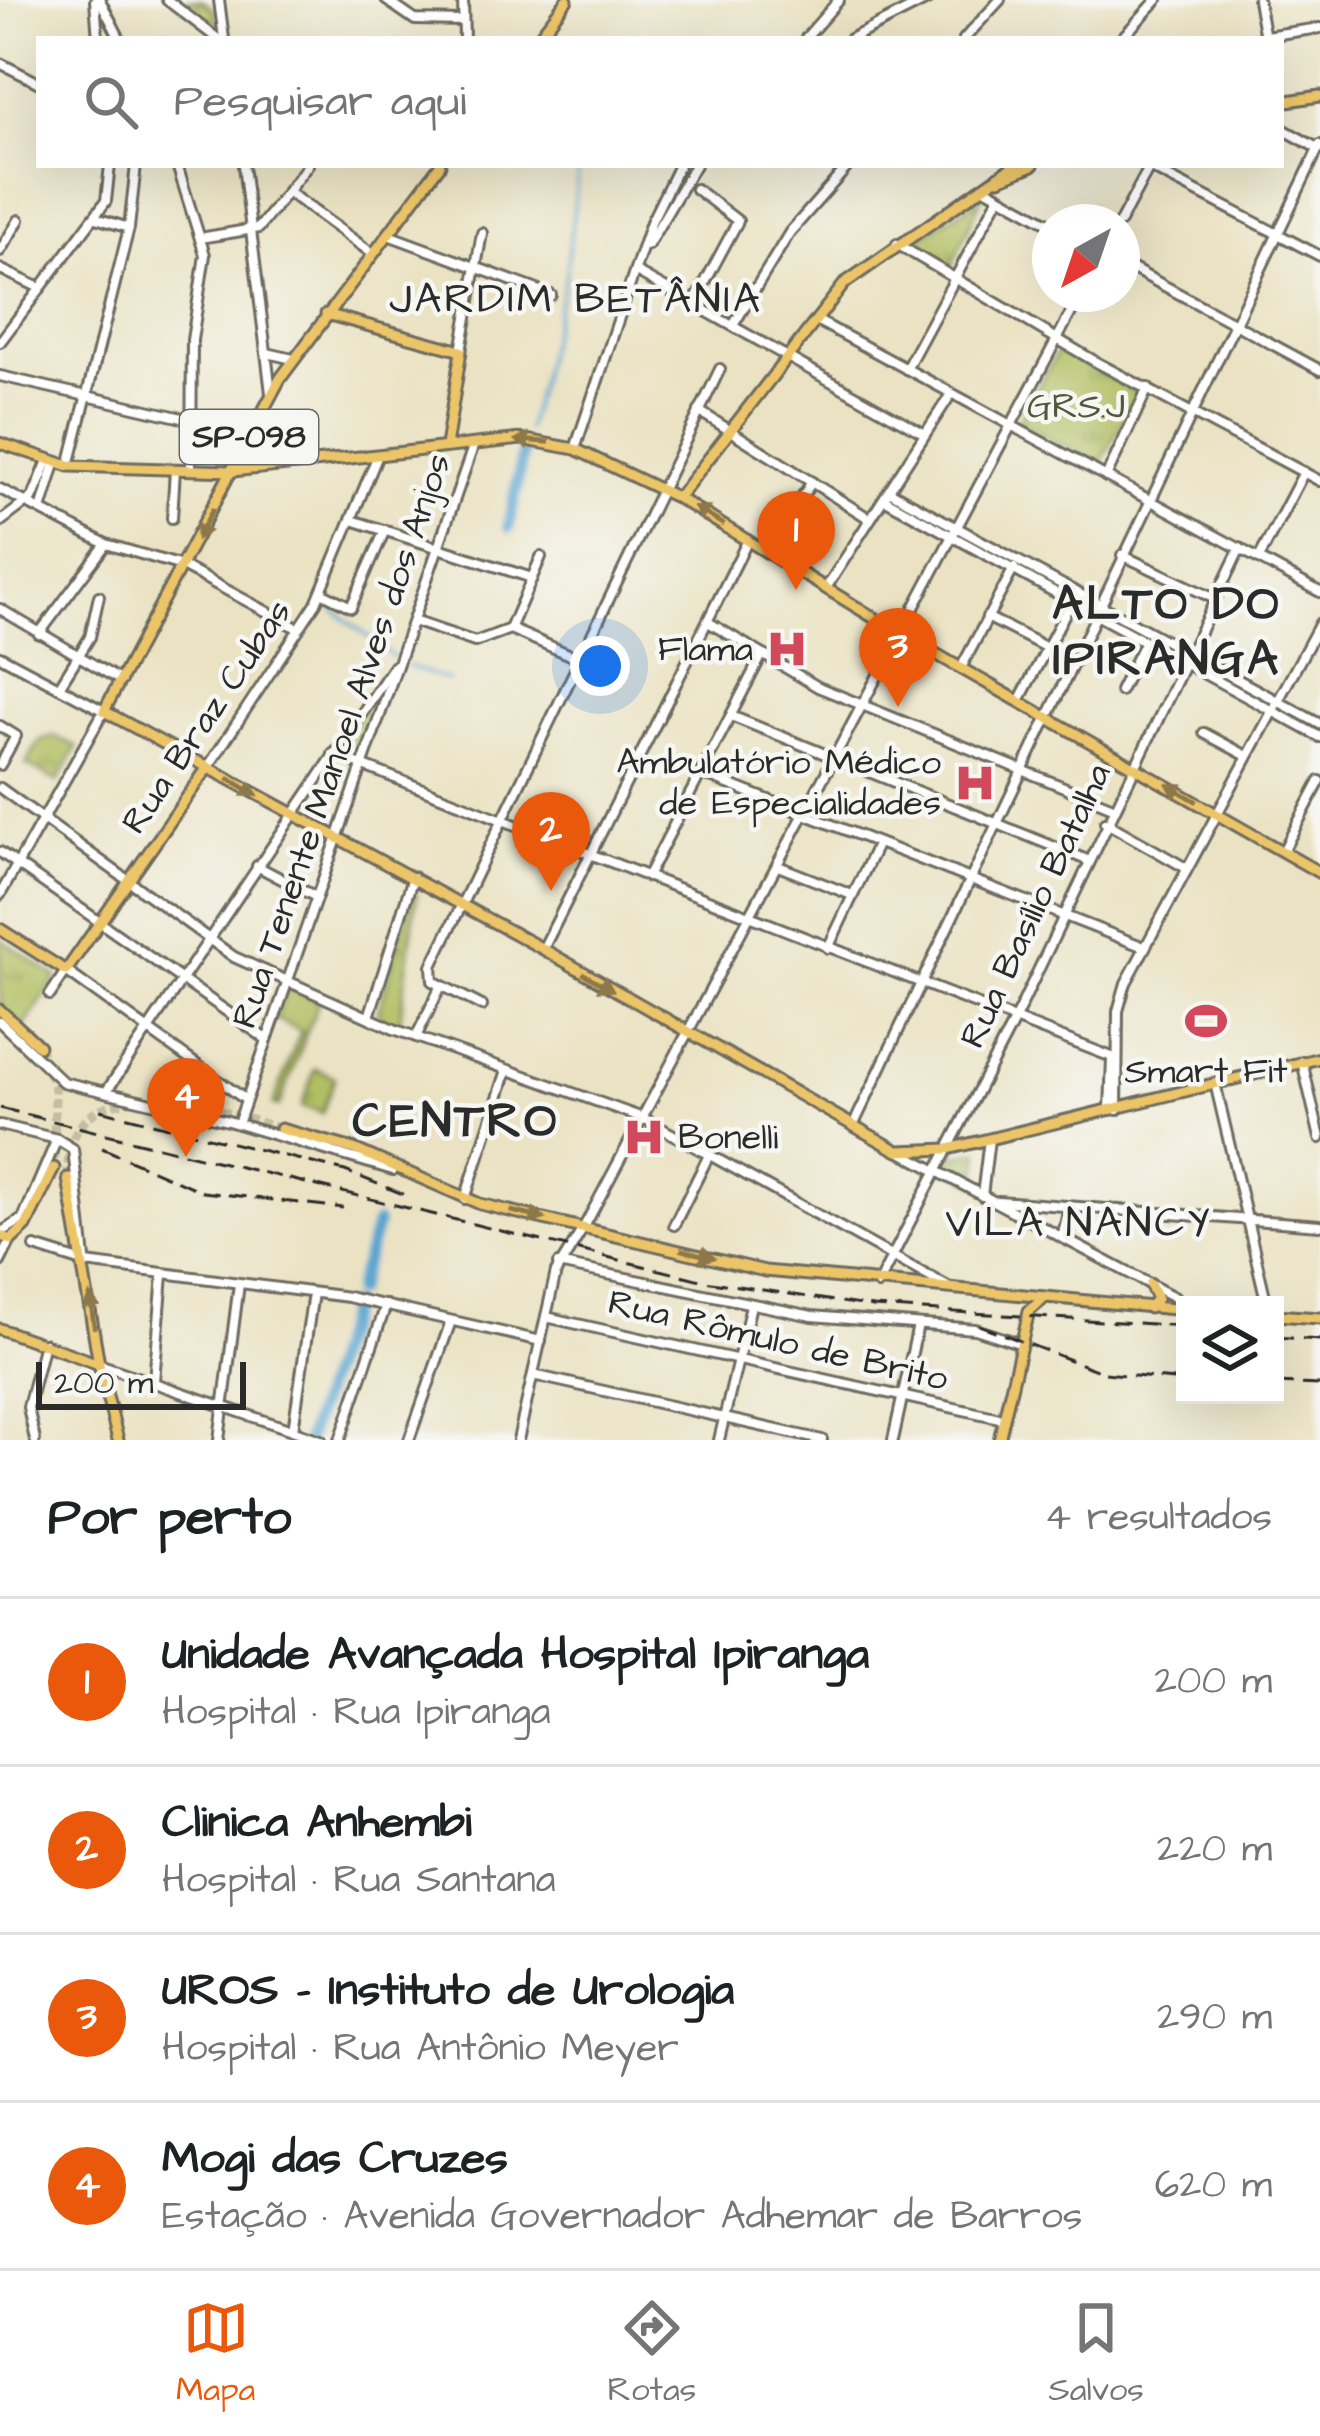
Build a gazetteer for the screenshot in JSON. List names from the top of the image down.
{
  "streets": {
    "main road": ["SP-098", "Rua Braz Cubas"],
    "street": ["Rua Tenente Manoel Alves dos Anjos", "Rua Basílio Batalha", "Rua Rômulo de Brito"]
  },
  "districts": [
    "JARDIM BETÂNIA",
    "ALTO DO IPIRANGA",
    "CENTRO",
    "VILA NANCY"
  ],
  "parks": ["GRS.J"],
  "places": {
    "hospital": ["Flama", "Ambulatório Médico de Especialidades", "Bonelli"],
    "sports": ["Smart Fit"]
  },
  "scale_bar": "200 m",
  "north": "bottom left",
  "page": {
    "search": "Pesquisar aqui",
    "pins": [
      "1",
      "3",
      "2",
      "4"
    ],
    "scale": "200 m",
    "heading": ["Por perto", "4 resultados"],
    "list": [
      {
        "mark": "1",
        "name": "Unidade Avançada Hospital Ipiranga",
        "note": "Hospital · Rua Ipiranga",
        "value": "200 m"
      },
      {
        "mark": "2",
        "name": "Clinica Anhembi",
        "note": "Hospital · Rua Santana",
        "value": "220 m"
      },
      {
        "mark": "3",
        "name": "UROS - Instituto de Urologia",
        "note": "Hospital · Rua Antônio Meyer",
        "value": "290 m"
      },
      {
        "mark": "4",
        "name": "Mogi das Cruzes",
        "note": "Estação · Avenida Governador Adhemar de Barros",
        "value": "620 m"
      }
    ],
    "nav": ["Mapa", "Rotas", "Salvos"]
  }
}
